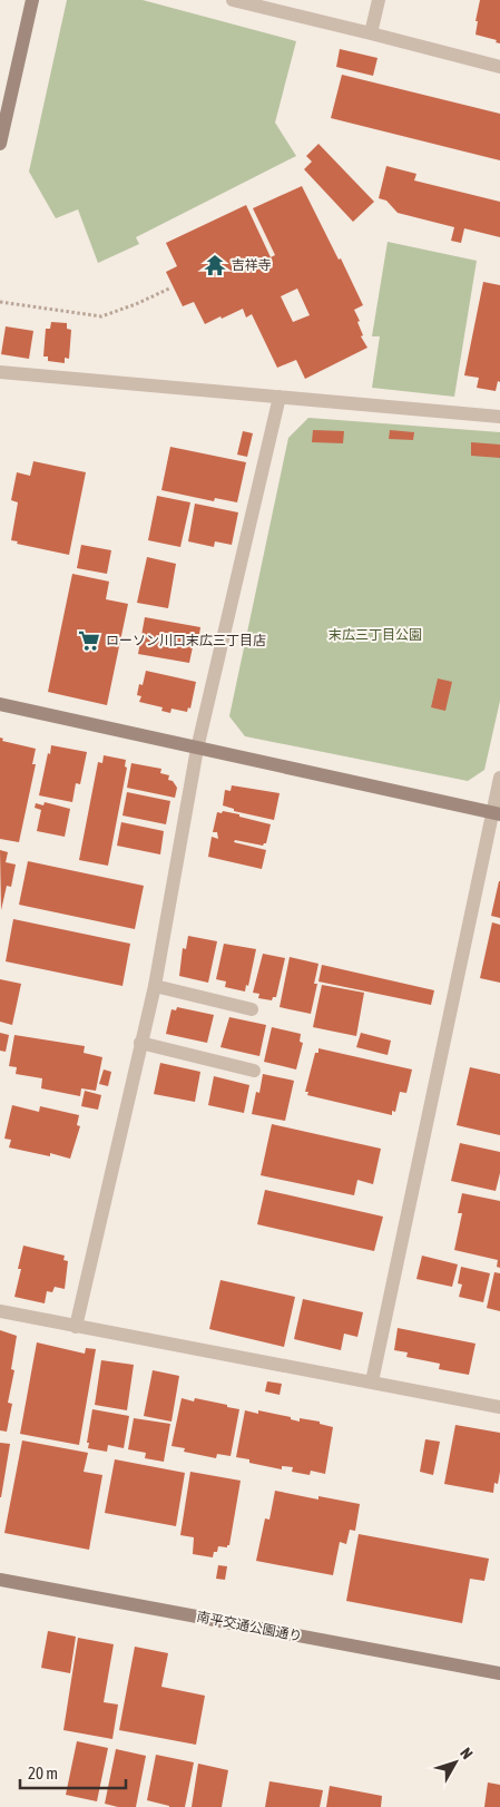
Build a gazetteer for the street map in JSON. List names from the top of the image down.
{
  "streets": {
    "street": ["南平交通公園通り"]
  },
  "parks": ["末広三丁目公園"],
  "places": {
    "temple": ["吉祥寺"],
    "supermarket": ["ローソン川口末広三丁目店"]
  },
  "scale_bar": "20 m",
  "north": "top right"
}
